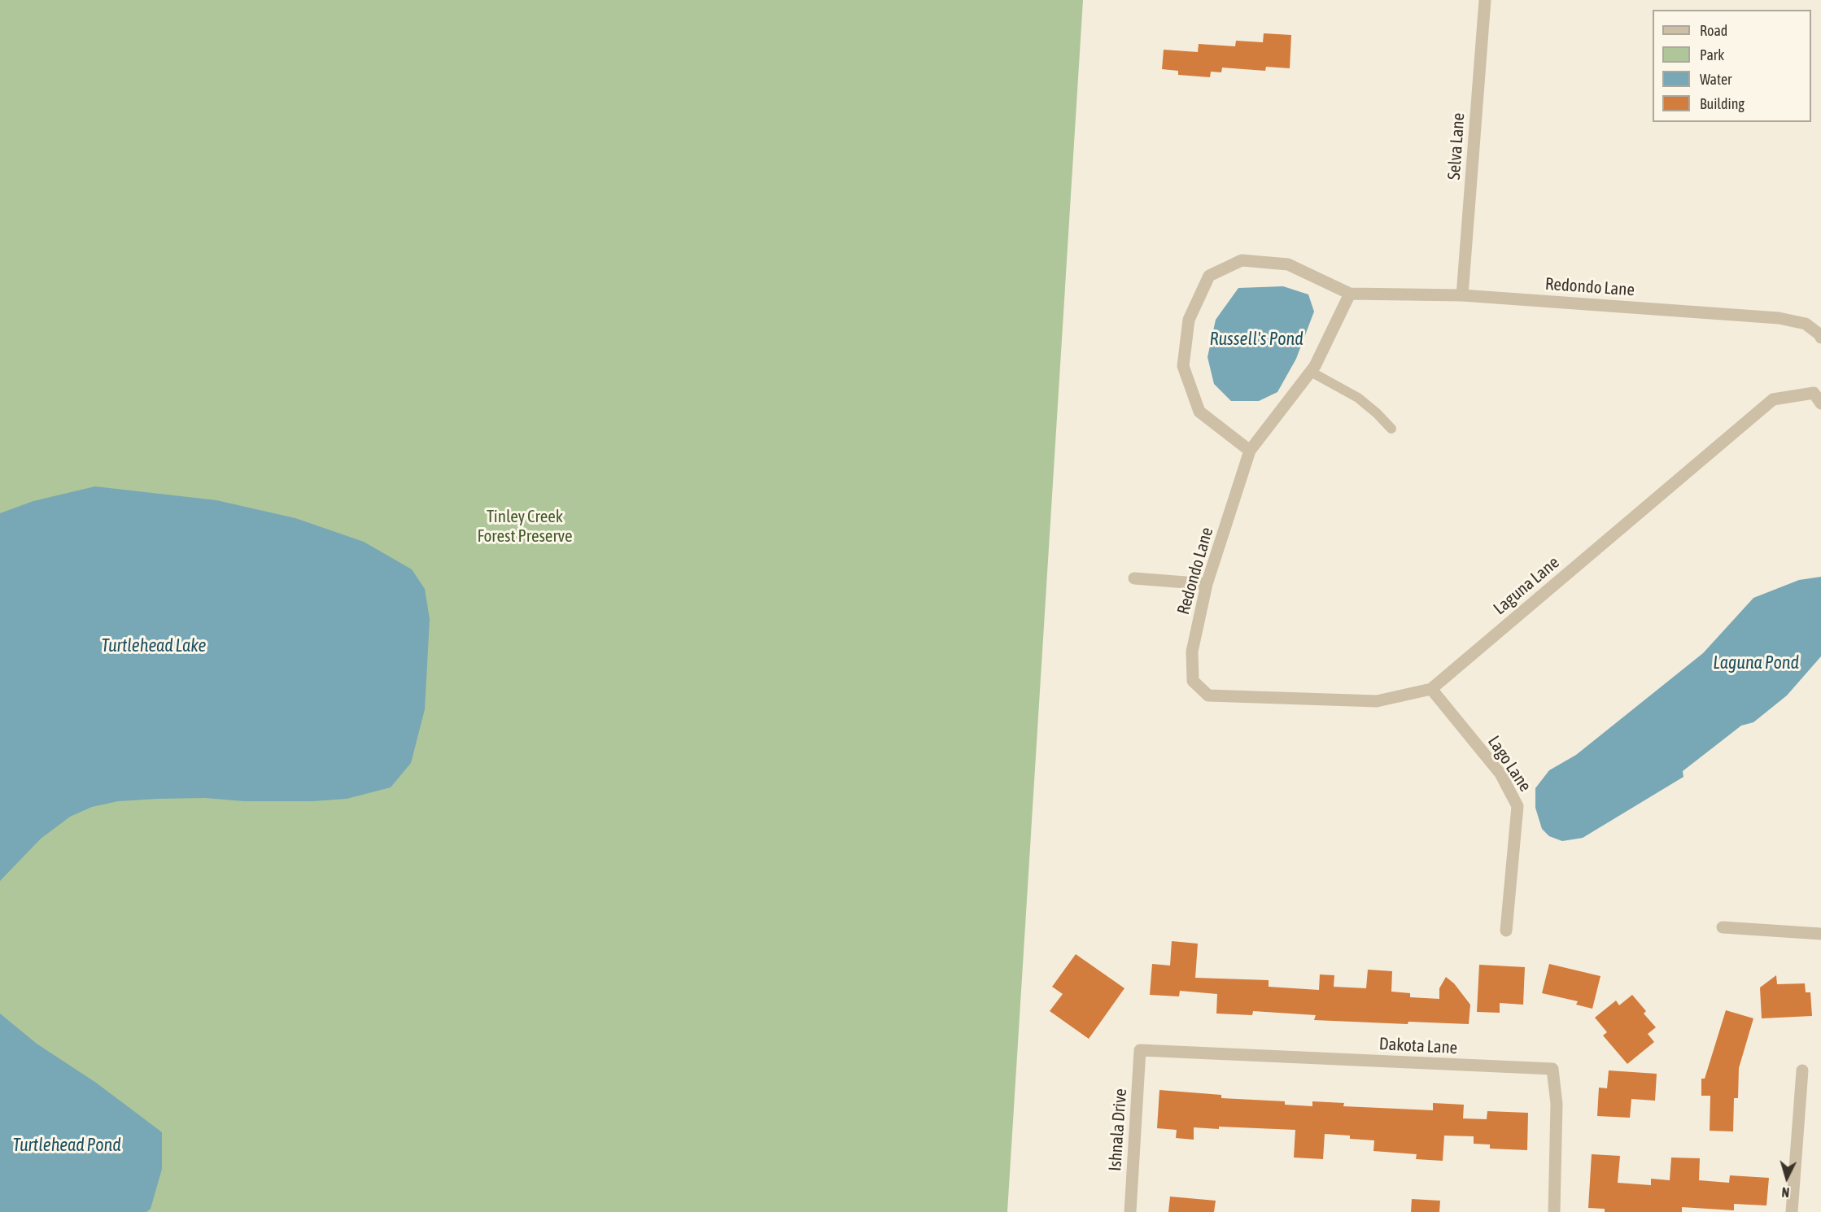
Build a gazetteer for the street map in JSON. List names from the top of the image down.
{
  "streets": {
    "street": [
      "Selva Lane",
      "Redondo Lane",
      "Laguna Lane",
      "Lago Lane",
      "Dakota Lane",
      "Ishnala Drive"
    ]
  },
  "crossings": [
    ["Selva Lane", "Redondo Lane"],
    ["Redondo Lane", "Laguna Lane"],
    ["Laguna Lane", "Lago Lane"],
    ["Dakota Lane", "Ishnala Drive"]
  ],
  "water": [
    "Russell's Pond",
    "Turtlehead Lake",
    "Laguna Pond",
    "Turtlehead Pond"
  ],
  "parks": ["Tinley Creek Forest Preserve"],
  "legend": [
    "Road",
    "Park",
    "Water",
    "Building"
  ],
  "north": "bottom"
}
